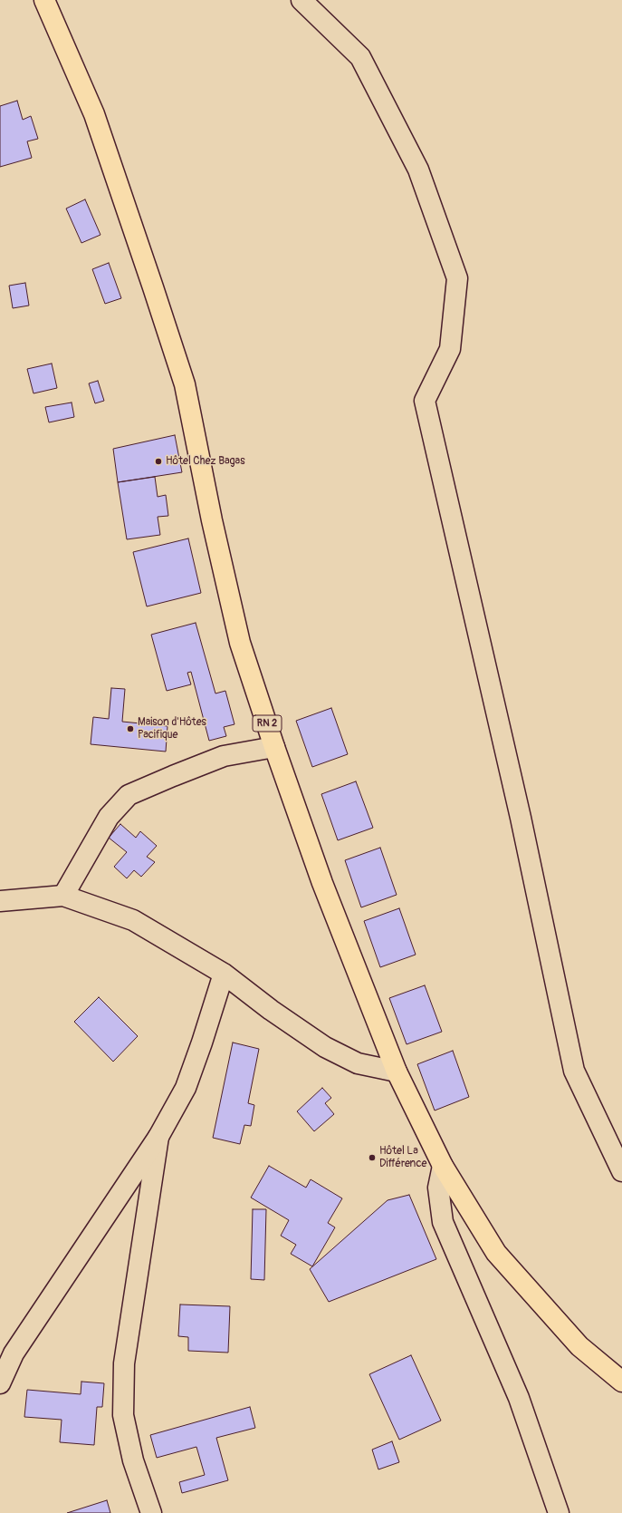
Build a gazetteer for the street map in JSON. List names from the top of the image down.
{
  "streets": {
    "main road": ["RN 2"]
  },
  "places": ["Hôtel Chez Bagas", "Maison d'Hôtes Pacifique", "Hôtel La Différence"]
}
